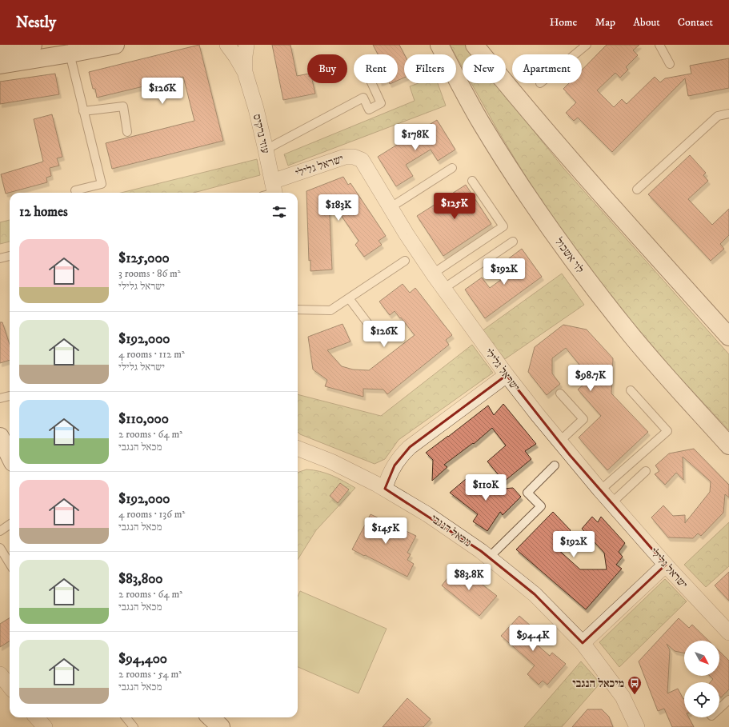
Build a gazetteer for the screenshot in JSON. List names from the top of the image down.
{
  "streets": {
    "street": [
      "עוזי נרקיס",
      "ישראל גלילי",
      "לוי אשכול",
      "מכאל הנגבי"
    ]
  },
  "crossings": [
    ["עוזי נרקיס", "ישראל גלילי"]
  ],
  "places": {
    "bus stop": ["מיכאל הנגבי"]
  },
  "north": "bottom right",
  "page": {
    "header": "Nestly",
    "nav": [
      "Home",
      "Map",
      "About",
      "Contact"
    ],
    "chip": [
      "Buy",
      "Rent",
      "Filters",
      "New",
      "Apartment"
    ],
    "price": [
      "$126K",
      "$178K",
      "$125K",
      "$183K",
      "$192K",
      "$126K",
      "$98.7K",
      "$110K",
      "$145K",
      "$192K",
      "$83.8K",
      "$94.4K"
    ],
    "heading": "12 homes",
    "list": [
      {
        "name": "$125,000",
        "note": "3 rooms · 86 m² · ישראל גלילי"
      },
      {
        "name": "$192,000",
        "note": "4 rooms · 112 m² · ישראל גלילי"
      },
      {
        "name": "$110,000",
        "note": "2 rooms · 64 m² · מכאל הנגבי"
      },
      {
        "name": "$192,000",
        "note": "4 rooms · 136 m² · מכאל הנגבי"
      },
      {
        "name": "$83,800",
        "note": "2 rooms · 64 m² · מכאל הנגבי"
      },
      {
        "name": "$94,400",
        "note": "2 rooms · 54 m² · מכאל הנגבי"
      }
    ]
  }
}
